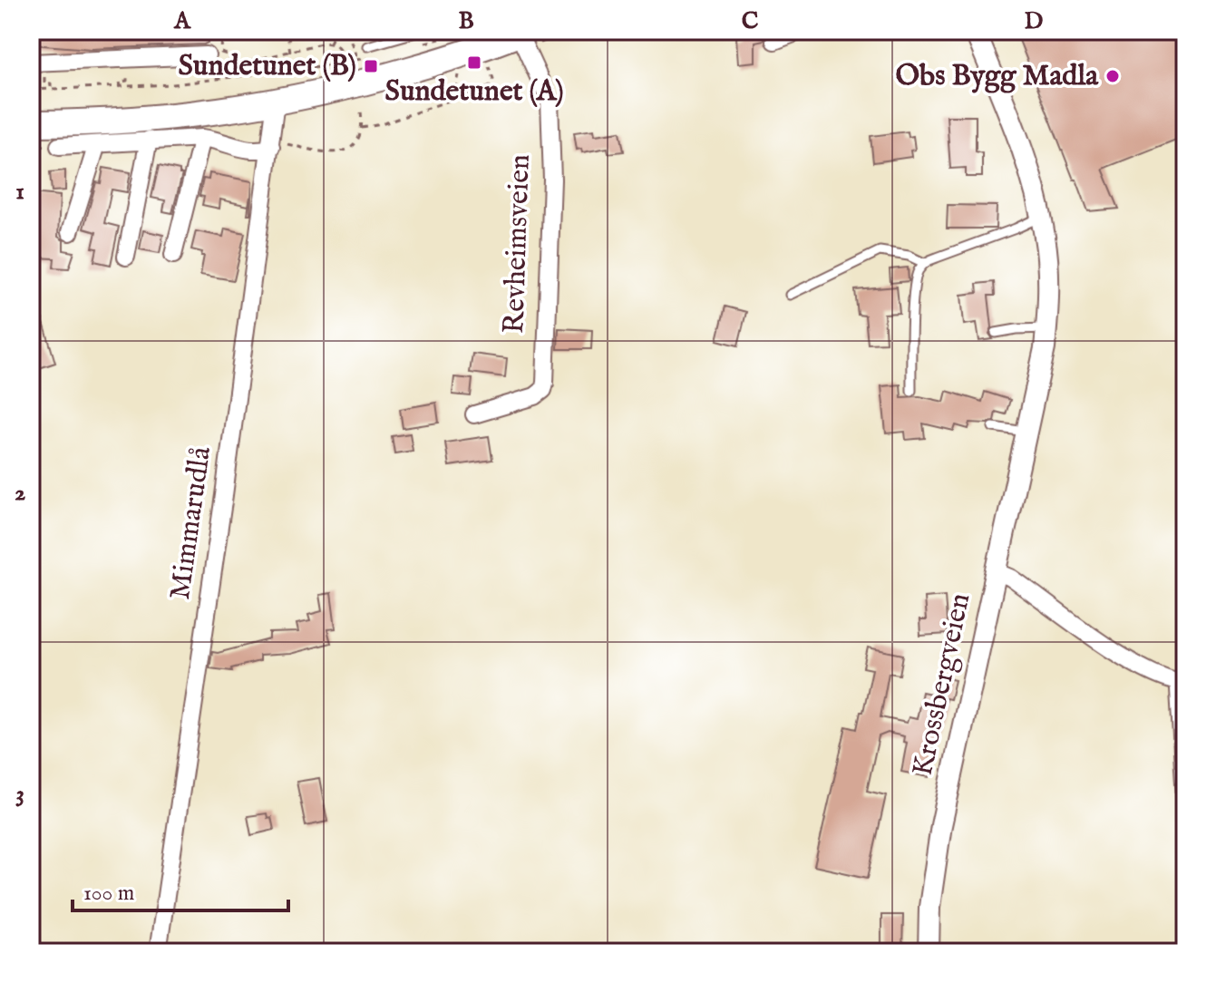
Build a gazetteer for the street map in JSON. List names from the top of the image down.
{
  "streets": {
    "main road": ["Revheimsveien"],
    "street": ["Mimmarudlå", "Krossbergveien"]
  },
  "crossings": [
    ["Revheimsveien", "Mimmarudlå"]
  ],
  "places": {
    "transit": ["Sundetunet (A)", "Sundetunet (B)"],
    "other": ["Obs Bygg Madla"]
  },
  "scale_bar": "100 m",
  "grid": {
    "columns": [
      "A",
      "B",
      "C",
      "D"
    ],
    "rows": ["1", "2", "3"]
  }
}
